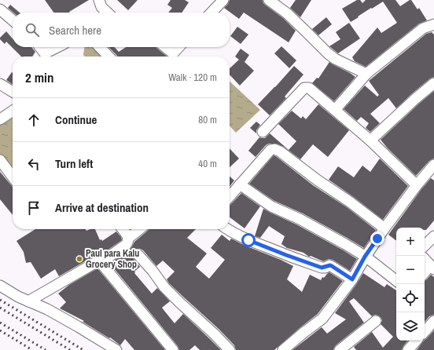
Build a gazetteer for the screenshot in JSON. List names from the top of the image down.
{
  "places": ["Paul para Kalu Grocery Shop"],
  "page": {
    "search": "Search here",
    "heading": ["2 min", "Walk · 120 m"],
    "list": [
      ["Continue", "80 m"],
      ["Turn left", "40 m"],
      "Arrive at destination"
    ],
    "map_buttons": ["+", "−"]
  }
}
